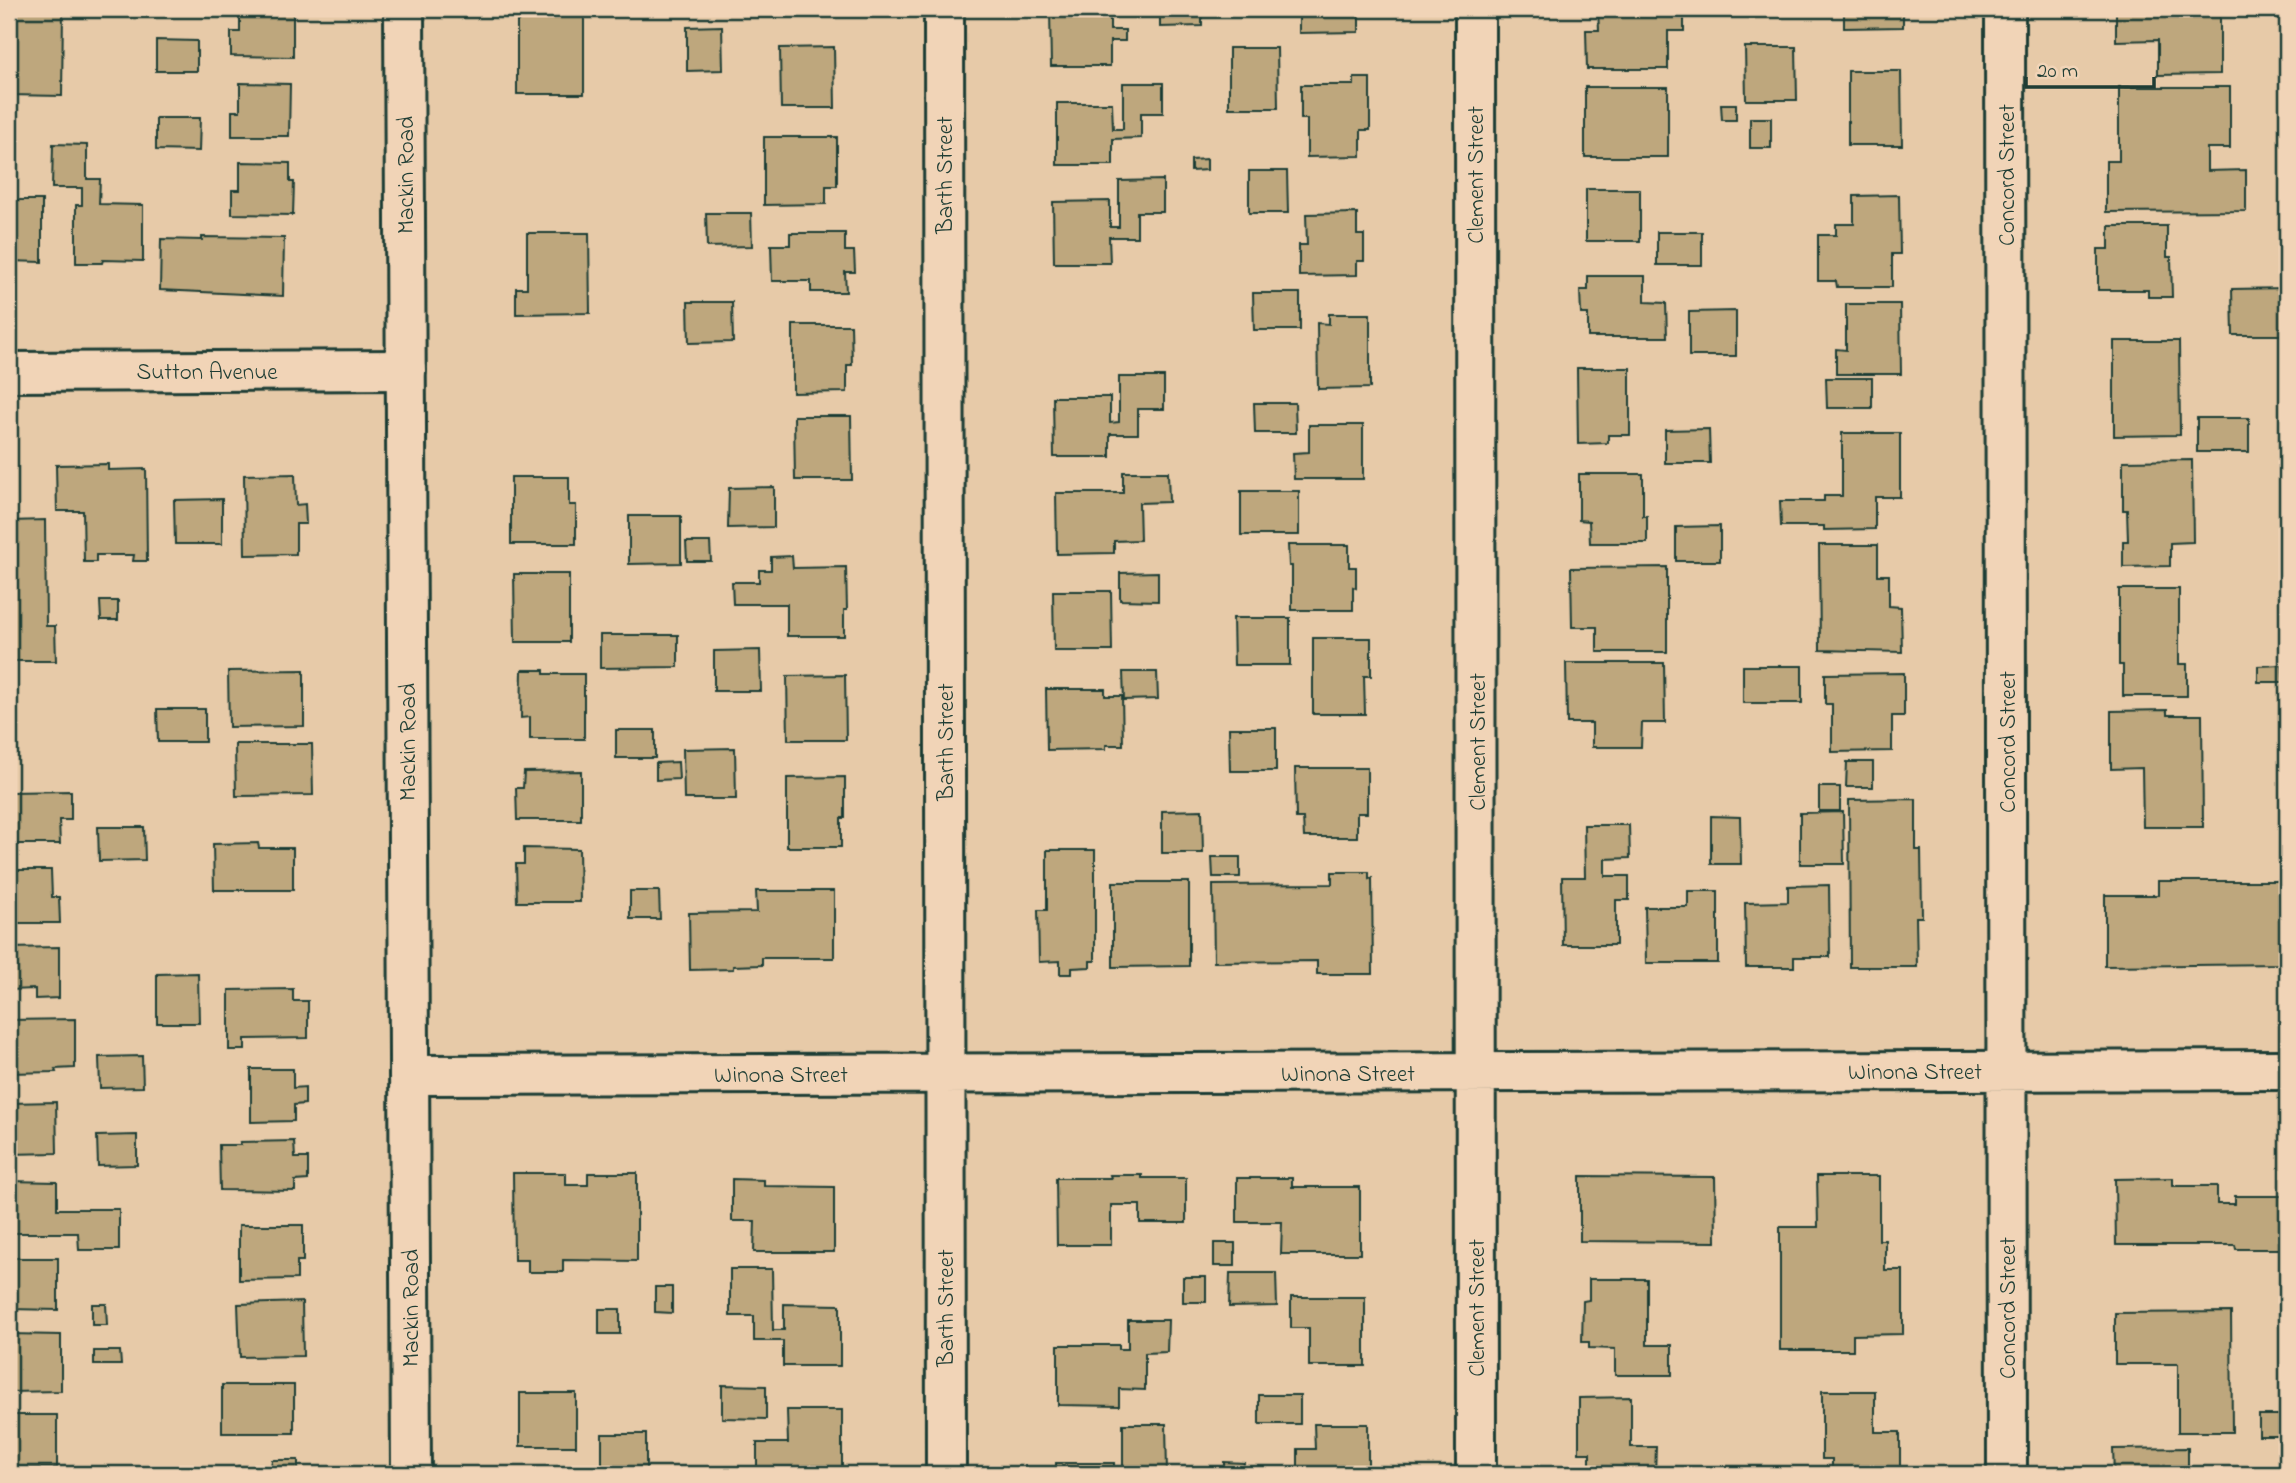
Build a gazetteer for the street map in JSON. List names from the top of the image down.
{
  "streets": {
    "street": [
      "Mackin Road",
      "Barth Street",
      "Clement Street",
      "Concord Street",
      "Sutton Avenue",
      "Winona Street"
    ]
  },
  "crossings": [
    ["Mackin Road", "Sutton Avenue"],
    ["Mackin Road", "Winona Street"],
    ["Barth Street", "Winona Street"],
    ["Clement Street", "Winona Street"],
    ["Concord Street", "Winona Street"]
  ],
  "scale_bar": "20 m"
}
